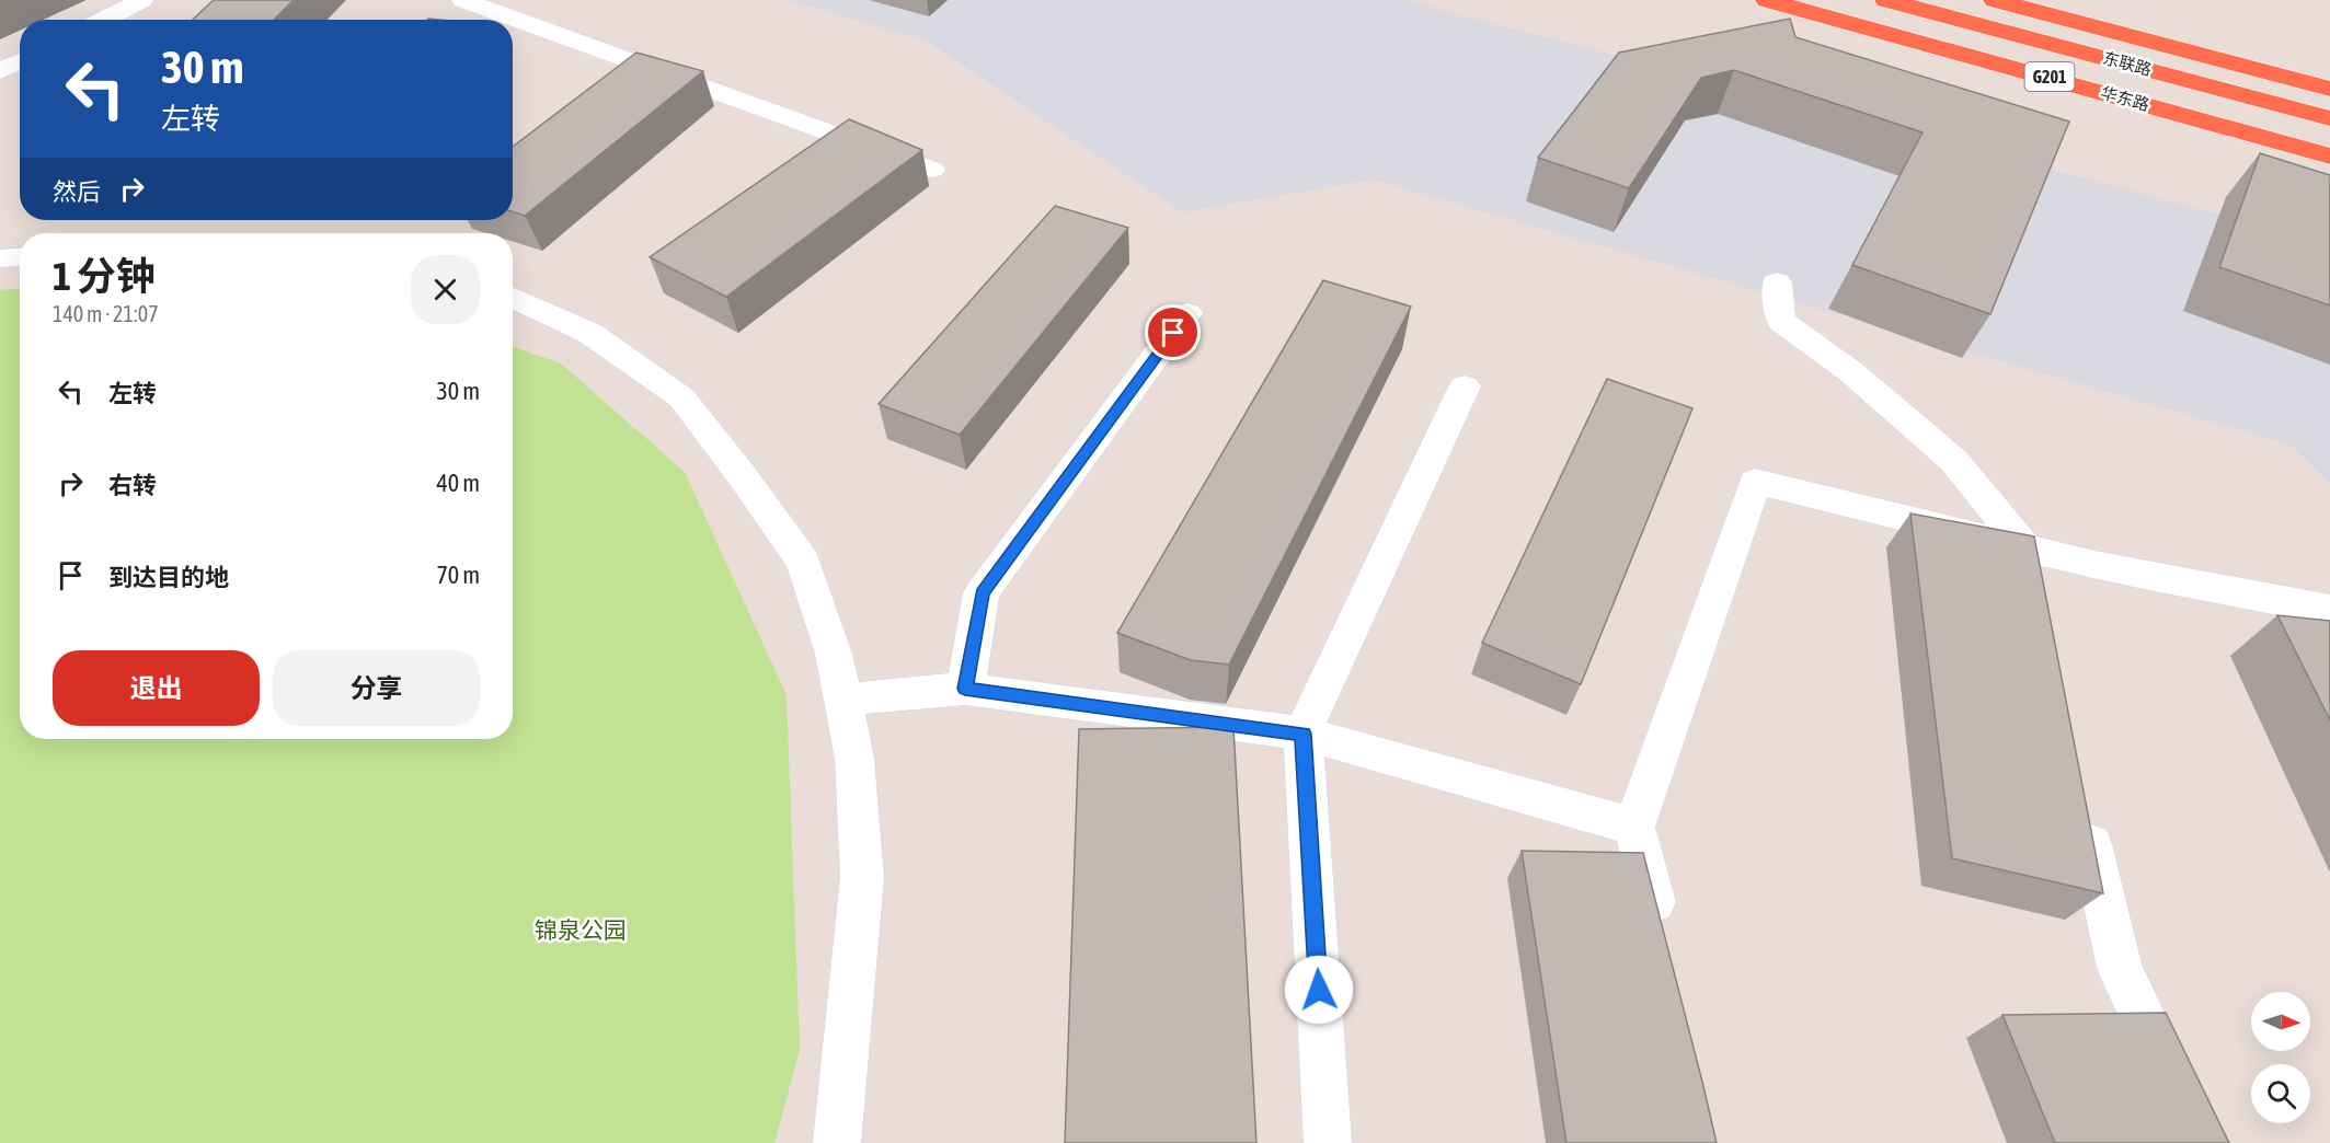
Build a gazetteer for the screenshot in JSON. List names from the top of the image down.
{
  "streets": {
    "highway": ["东联路", "G201", "华东路"]
  },
  "parks": ["锦泉公园"],
  "north": "right",
  "page": {
    "turn": ["30 m", "左转"],
    "then": "然后",
    "heading": ["1 分钟", "140 m · 21:07"],
    "list": [
      {
        "name": "左转",
        "value": "30 m"
      },
      {
        "name": "右转",
        "value": "40 m"
      },
      {
        "name": "到达目的地",
        "value": "70 m"
      }
    ],
    "buttons": ["退出", "分享"]
  }
}
